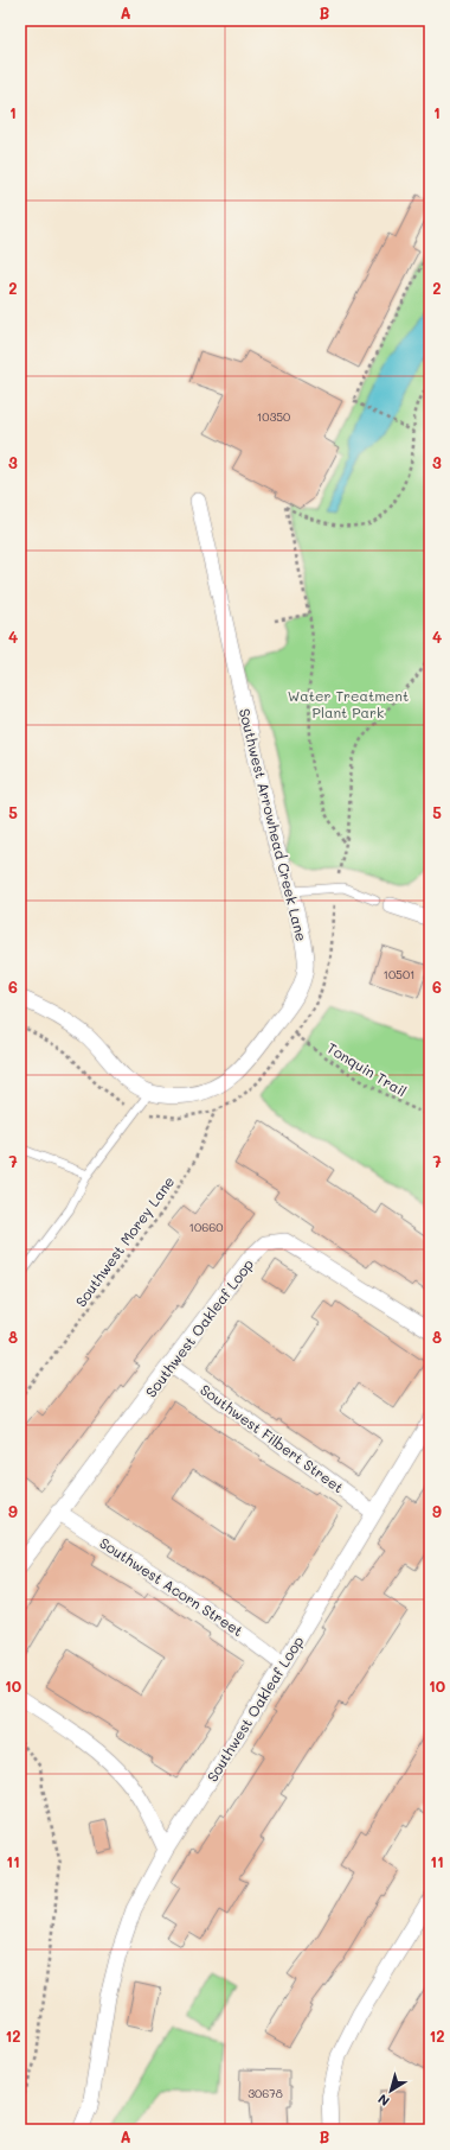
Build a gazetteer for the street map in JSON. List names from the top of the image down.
{
  "streets": {
    "street": [
      "Southwest Arrowhead Creek Lane",
      "Southwest Oakleaf Loop",
      "Southwest Filbert Street",
      "Southwest Acorn Street"
    ],
    "path": ["Tonquin Trail", "Southwest Morey Lane"]
  },
  "crossings": [
    ["Southwest Arrowhead Creek Lane", "Southwest Morey Lane"],
    ["Southwest Oakleaf Loop", "Southwest Filbert Street"],
    ["Southwest Oakleaf Loop", "Southwest Acorn Street"]
  ],
  "parks": ["Water Treatment Plant Park"],
  "house_numbers": [
    "10350",
    "10501",
    "10660",
    "30678"
  ],
  "north": "bottom left",
  "grid": {
    "columns": ["A", "B"],
    "rows": [
      "1",
      "2",
      "3",
      "4",
      "5",
      "6",
      "7",
      "8",
      "9",
      "10",
      "11",
      "12"
    ]
  }
}
